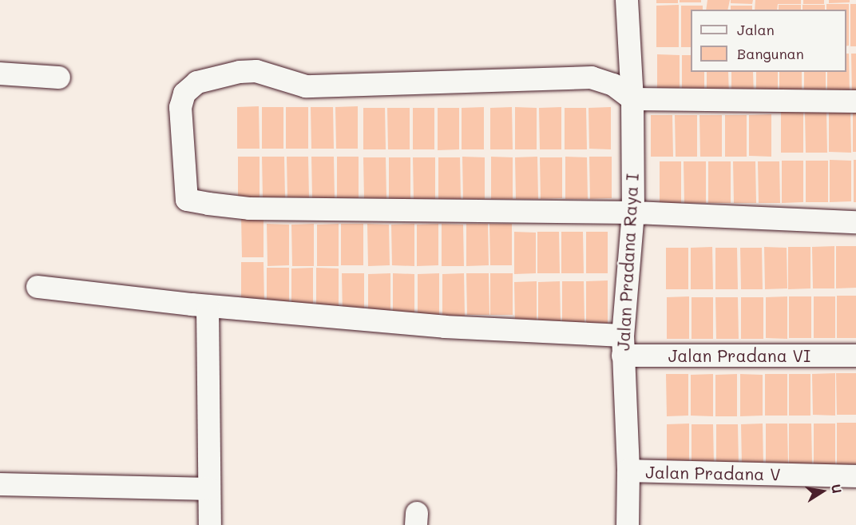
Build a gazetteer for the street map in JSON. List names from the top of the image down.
{
  "streets": {
    "street": ["Jalan Pradana Raya I", "Jalan Pradana VI", "Jalan Pradana V"]
  },
  "crossings": [
    ["Jalan Pradana Raya I", "Jalan Pradana VI"],
    ["Jalan Pradana Raya I", "Jalan Pradana V"]
  ],
  "legend": ["Jalan", "Bangunan"],
  "north": "right"
}
